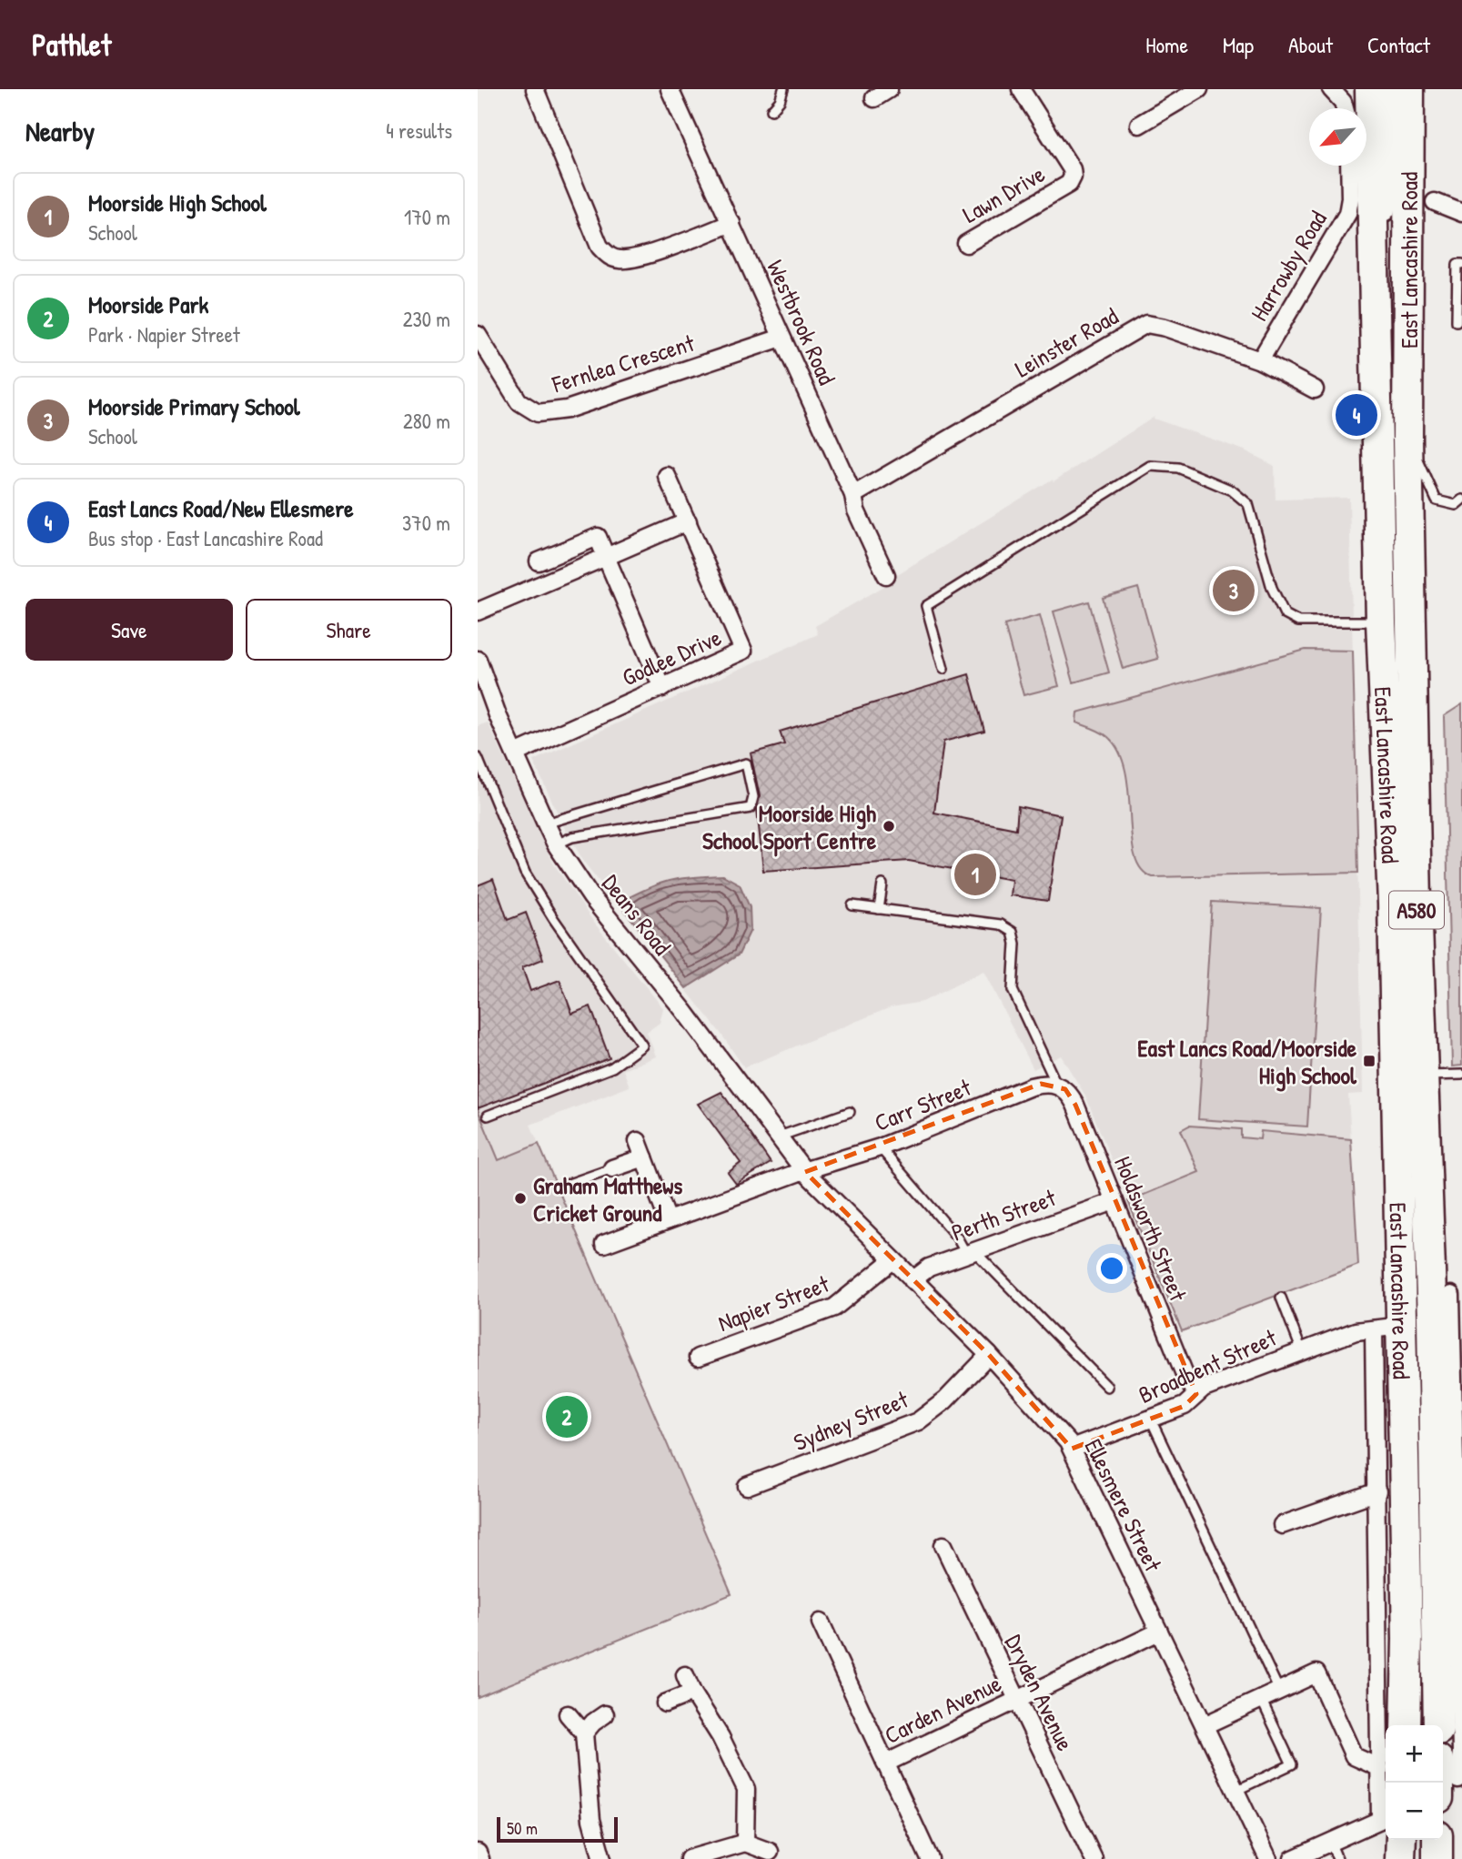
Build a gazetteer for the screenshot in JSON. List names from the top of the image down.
{
  "streets": {
    "highway": ["East Lancashire Road", "A580"],
    "street": [
      "Lawn Drive",
      "Harrowby Road",
      "Westbrook Road",
      "Leinster Road",
      "Fernlea Crescent",
      "Godlee Drive",
      "Deans Road",
      "Carr Street",
      "Perth Street",
      "Holdsworth Street",
      "Napier Street",
      "Broadbent Street",
      "Sydney Street",
      "Ellesmere Street",
      "Dryden Avenue",
      "Carden Avenue"
    ]
  },
  "crossings": [
    ["East Lancashire Road", "Broadbent Street"],
    ["Harrowby Road", "Leinster Road"],
    ["Westbrook Road", "Leinster Road"],
    ["Westbrook Road", "Fernlea Crescent"],
    ["Godlee Drive", "Deans Road"],
    ["Deans Road", "Carr Street"],
    ["Deans Road", "Ellesmere Street"],
    ["Carr Street", "Holdsworth Street"],
    ["Carr Street", "Ellesmere Street"],
    ["Perth Street", "Holdsworth Street"],
    ["Perth Street", "Ellesmere Street"],
    ["Holdsworth Street", "Broadbent Street"],
    ["Napier Street", "Ellesmere Street"],
    ["Broadbent Street", "Ellesmere Street"],
    ["Sydney Street", "Ellesmere Street"],
    ["Ellesmere Street", "Carden Avenue"],
    ["Dryden Avenue", "Carden Avenue"]
  ],
  "places": {
    "other": ["Moorside High School Sport Centre", "Graham Matthews Cricket Ground"],
    "transit": ["East Lancs Road/Moorside High School"]
  },
  "scale_bar": "50 m",
  "north": "bottom left",
  "page": {
    "header": "Pathlet",
    "nav": [
      "Home",
      "Map",
      "About",
      "Contact"
    ],
    "heading": ["Nearby", "4 results"],
    "list": [
      {
        "mark": "1",
        "name": "Moorside High School",
        "note": "School",
        "value": "170 m"
      },
      {
        "mark": "2",
        "name": "Moorside Park",
        "note": "Park · Napier Street",
        "value": "230 m"
      },
      {
        "mark": "3",
        "name": "Moorside Primary School",
        "note": "School",
        "value": "280 m"
      },
      {
        "mark": "4",
        "name": "East Lancs Road/New Ellesmere",
        "note": "Bus stop · East Lancashire Road",
        "value": "370 m"
      }
    ],
    "pins": [
      "4",
      "3",
      "1",
      "2"
    ],
    "buttons": ["Save", "Share"],
    "map_buttons": ["+", "−"],
    "scale": "50 m"
  }
}
